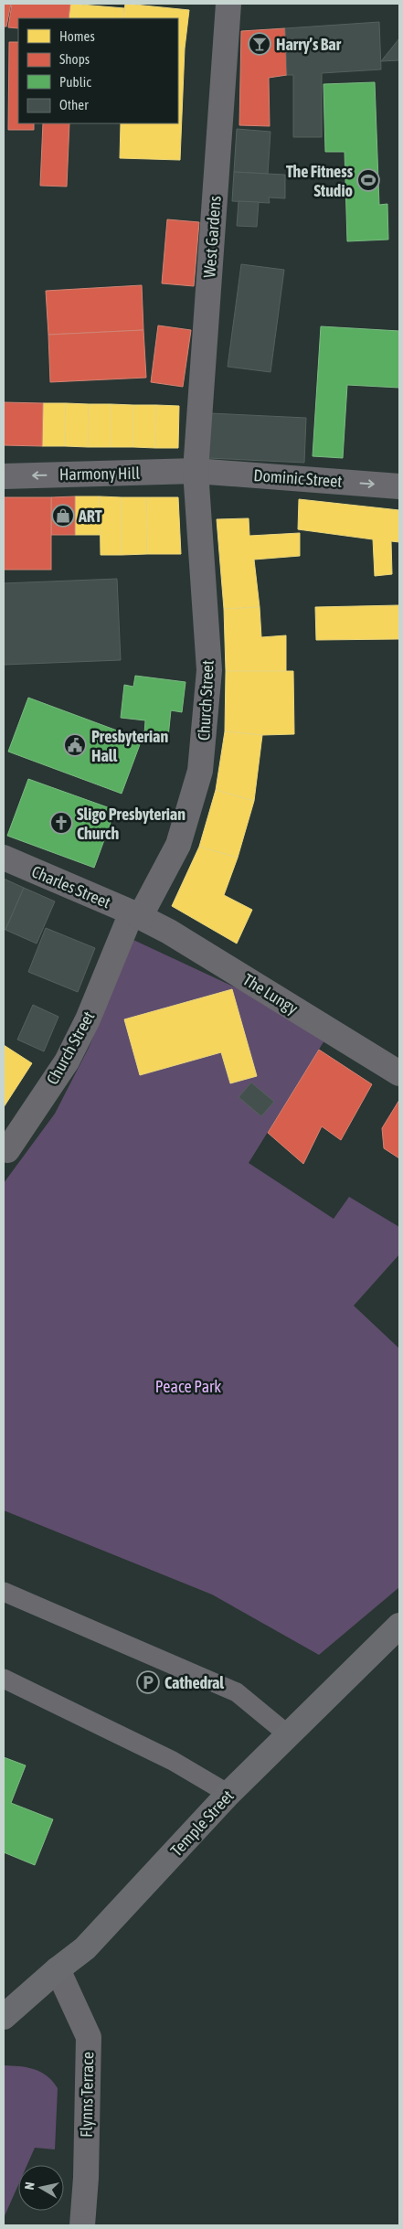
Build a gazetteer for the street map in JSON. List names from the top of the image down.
{
  "streets": {
    "main road": ["Temple Street"],
    "street": [
      "West Gardens",
      "Harmony Hill",
      "Dominic Street",
      "Church Street",
      "Charles Street",
      "The Lungy",
      "Flynns Terrace"
    ]
  },
  "crossings": [
    ["West Gardens", "Harmony Hill"],
    ["West Gardens", "Dominic Street"],
    ["West Gardens", "Church Street"],
    ["Harmony Hill", "Dominic Street"],
    ["Harmony Hill", "Church Street"],
    ["Dominic Street", "Church Street"],
    ["Church Street", "Charles Street"],
    ["Church Street", "The Lungy"],
    ["Charles Street", "The Lungy"],
    ["Temple Street", "Flynns Terrace"]
  ],
  "one_way": ["Harmony Hill", "Dominic Street"],
  "parks": ["Peace Park"],
  "places": {
    "bar": ["Harry’s Bar"],
    "sports": ["The Fitness Studio"],
    "shop": ["ART"],
    "public building": ["Presbyterian Hall"],
    "church": ["Sligo Presbyterian Church"],
    "parking": ["Cathedral"]
  },
  "legend": [
    "Homes",
    "Shops",
    "Public",
    "Other"
  ],
  "north": "left"
}
